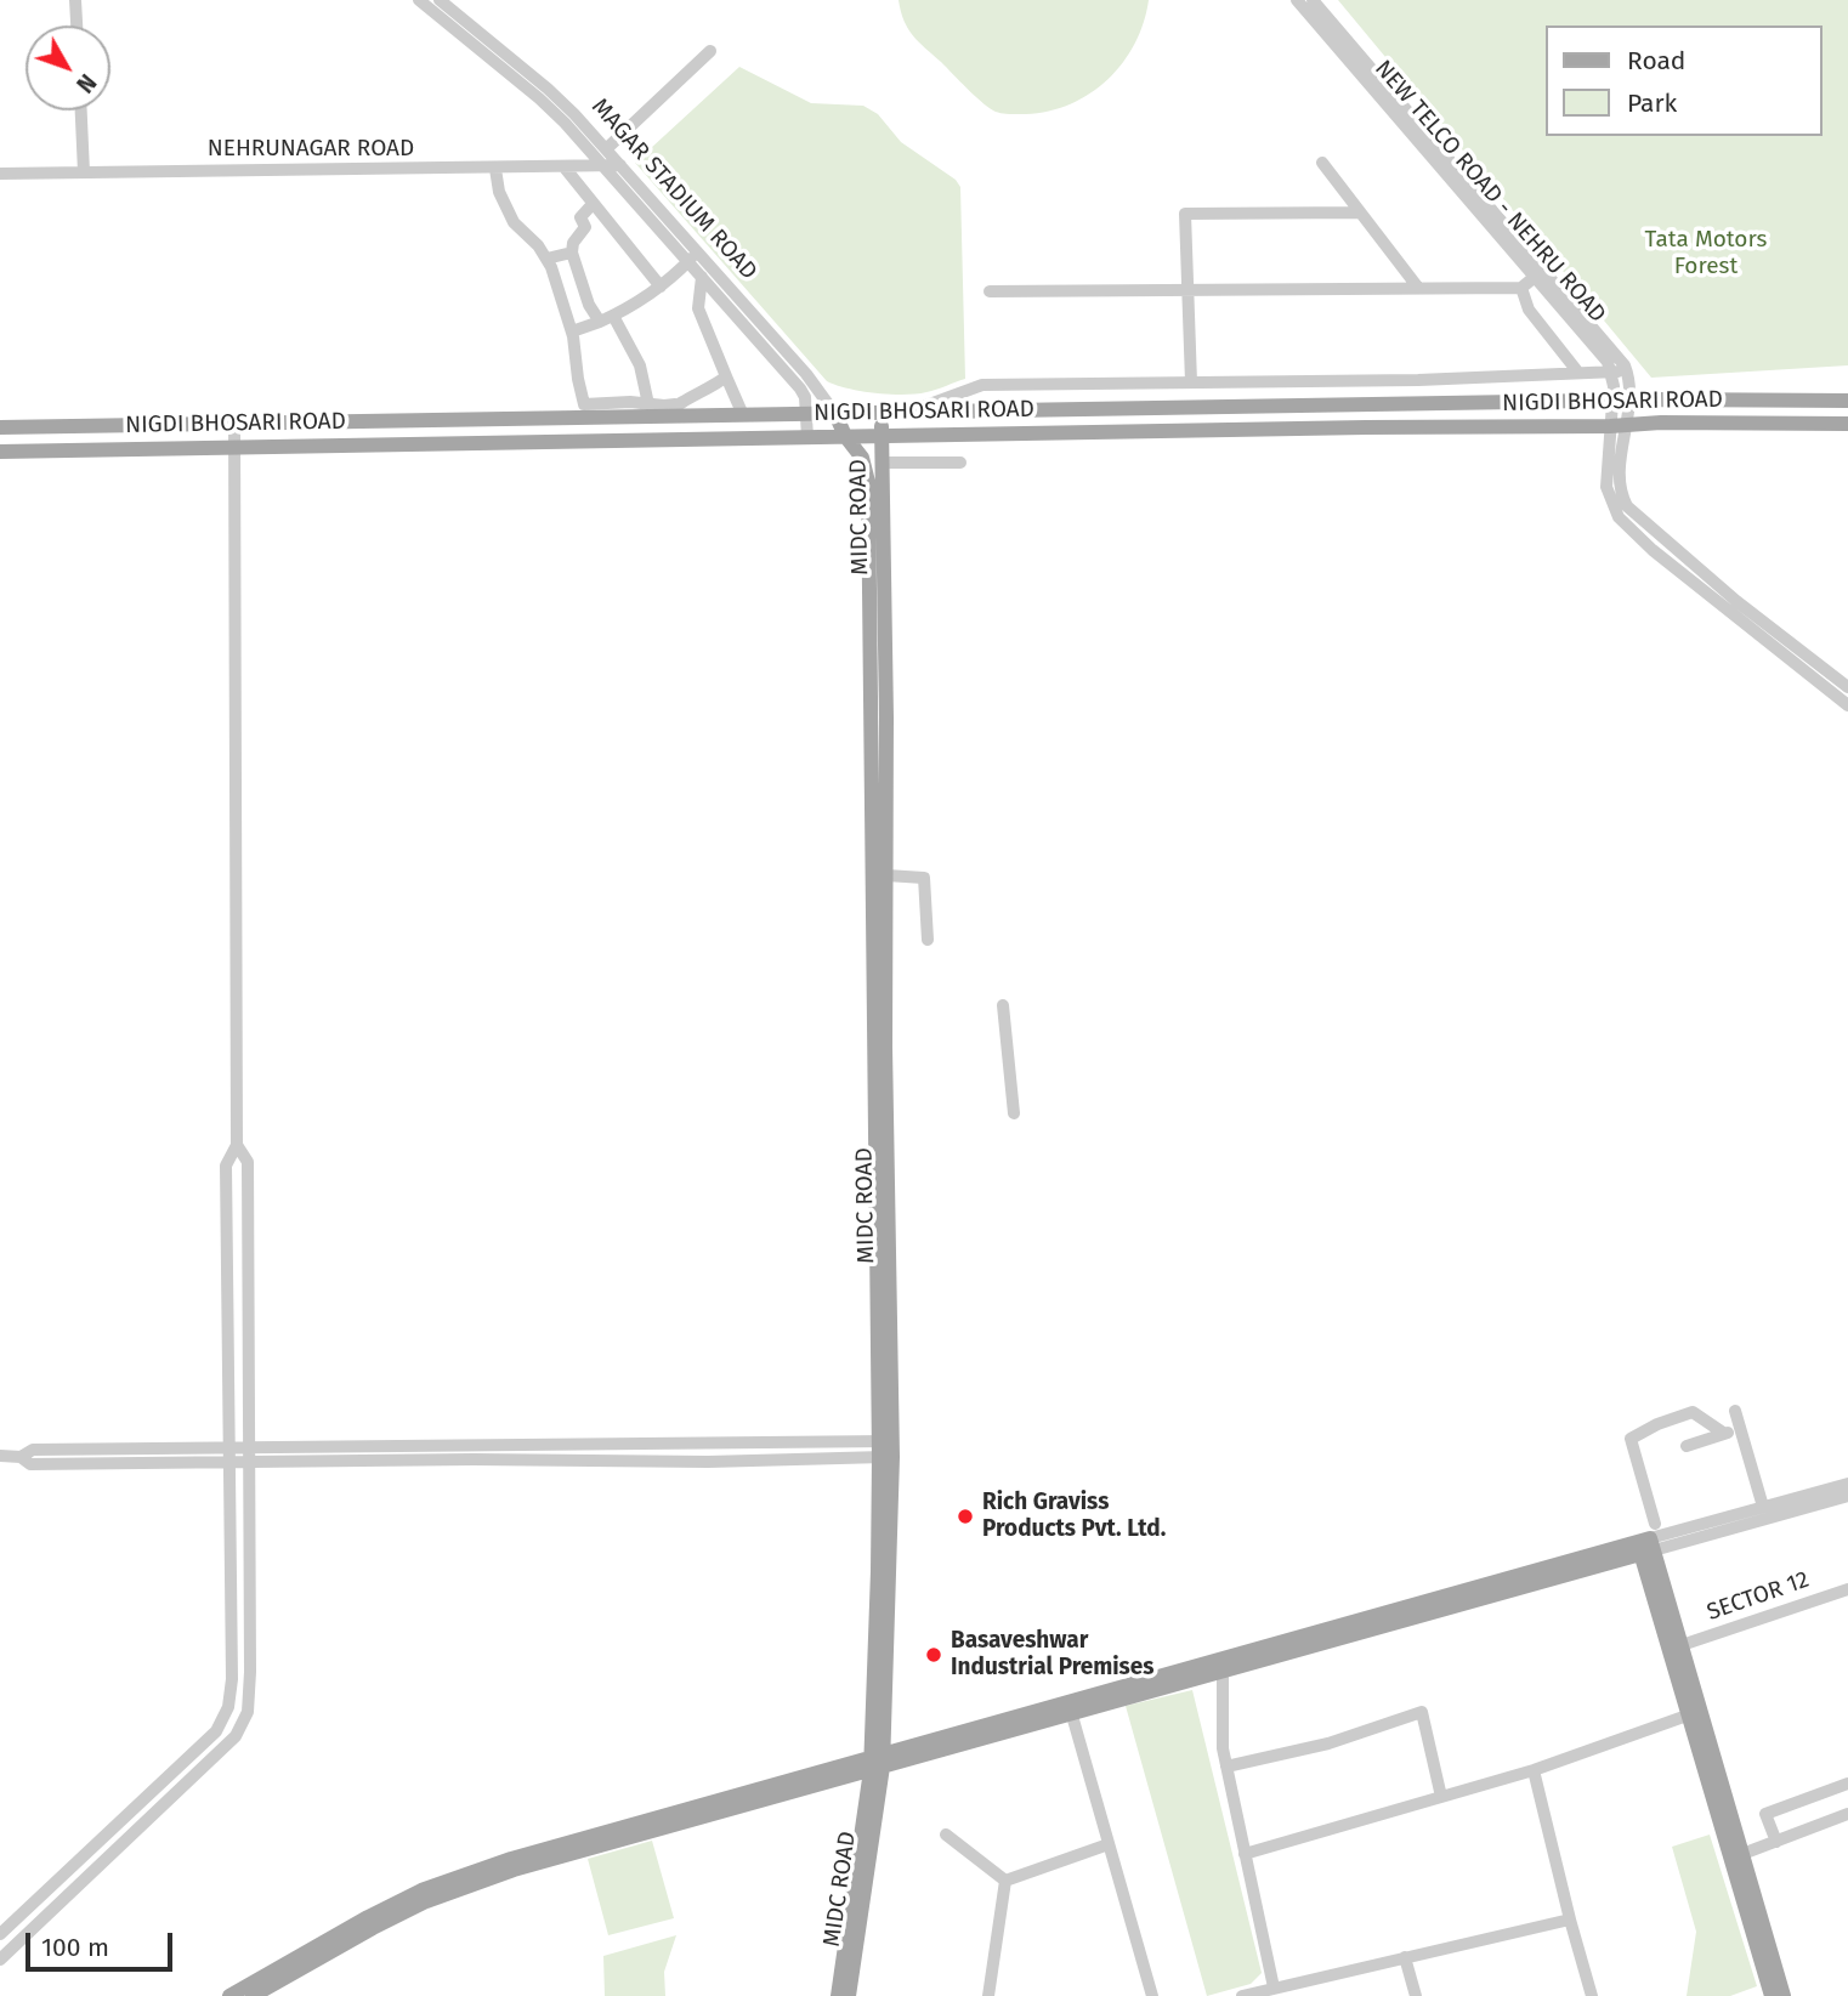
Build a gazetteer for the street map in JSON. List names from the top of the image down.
{
  "streets": {
    "main road": ["MAGAR STADIUM ROAD", "NIGDI BHOSARI ROAD", "MIDC ROAD"],
    "street": ["NEHRUNAGAR ROAD", "NEW TELCO ROAD - NEHRU ROAD", "SECTOR 12"]
  },
  "crossings": [
    ["NEHRUNAGAR ROAD", "MAGAR STADIUM ROAD"],
    ["MAGAR STADIUM ROAD", "NIGDI BHOSARI ROAD"],
    ["MAGAR STADIUM ROAD", "MIDC ROAD"],
    ["NIGDI BHOSARI ROAD", "MIDC ROAD"]
  ],
  "parks": ["Tata Motors Forest"],
  "places": ["Rich Graviss Products Pvt. Ltd.", "Basaveshwar Industrial Premises"],
  "legend": ["Road", "Park"],
  "scale_bar": "100 m",
  "north": "bottom right"
}
